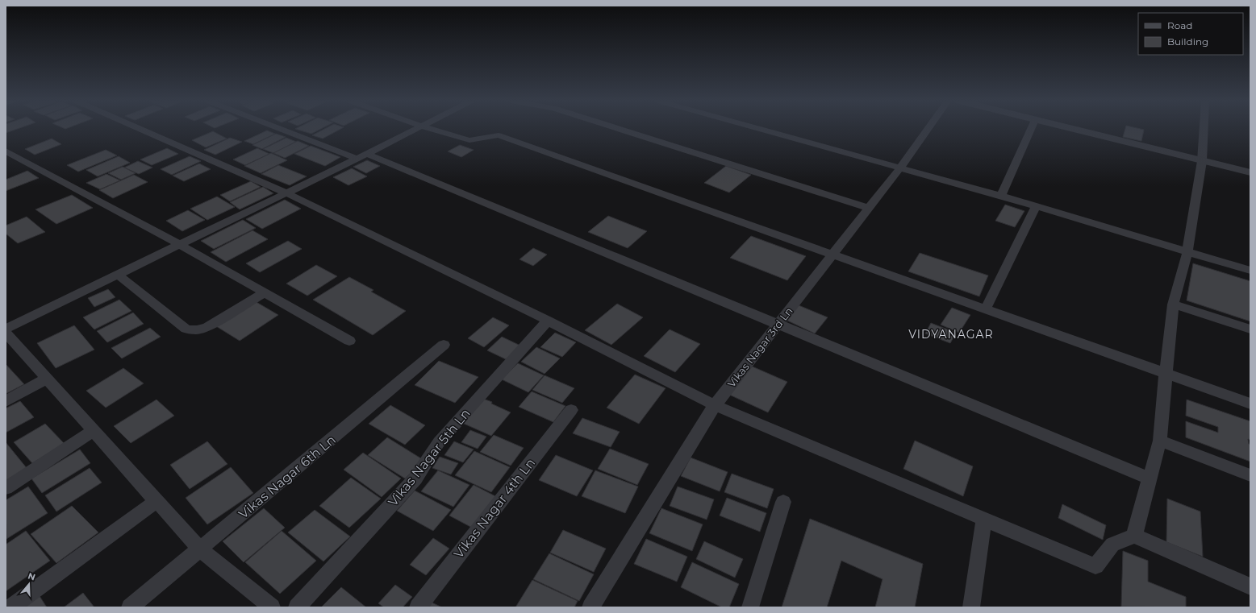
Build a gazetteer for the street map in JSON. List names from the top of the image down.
{
  "streets": {
    "street": [
      "Vikas Nagar 3rd Ln",
      "Vikas Nagar 5th Ln",
      "Vikas Nagar 6th Ln",
      "Vikas Nagar 4th Ln"
    ]
  },
  "districts": ["VIDYANAGAR"],
  "legend": ["Road", "Building"],
  "north": "top"
}
